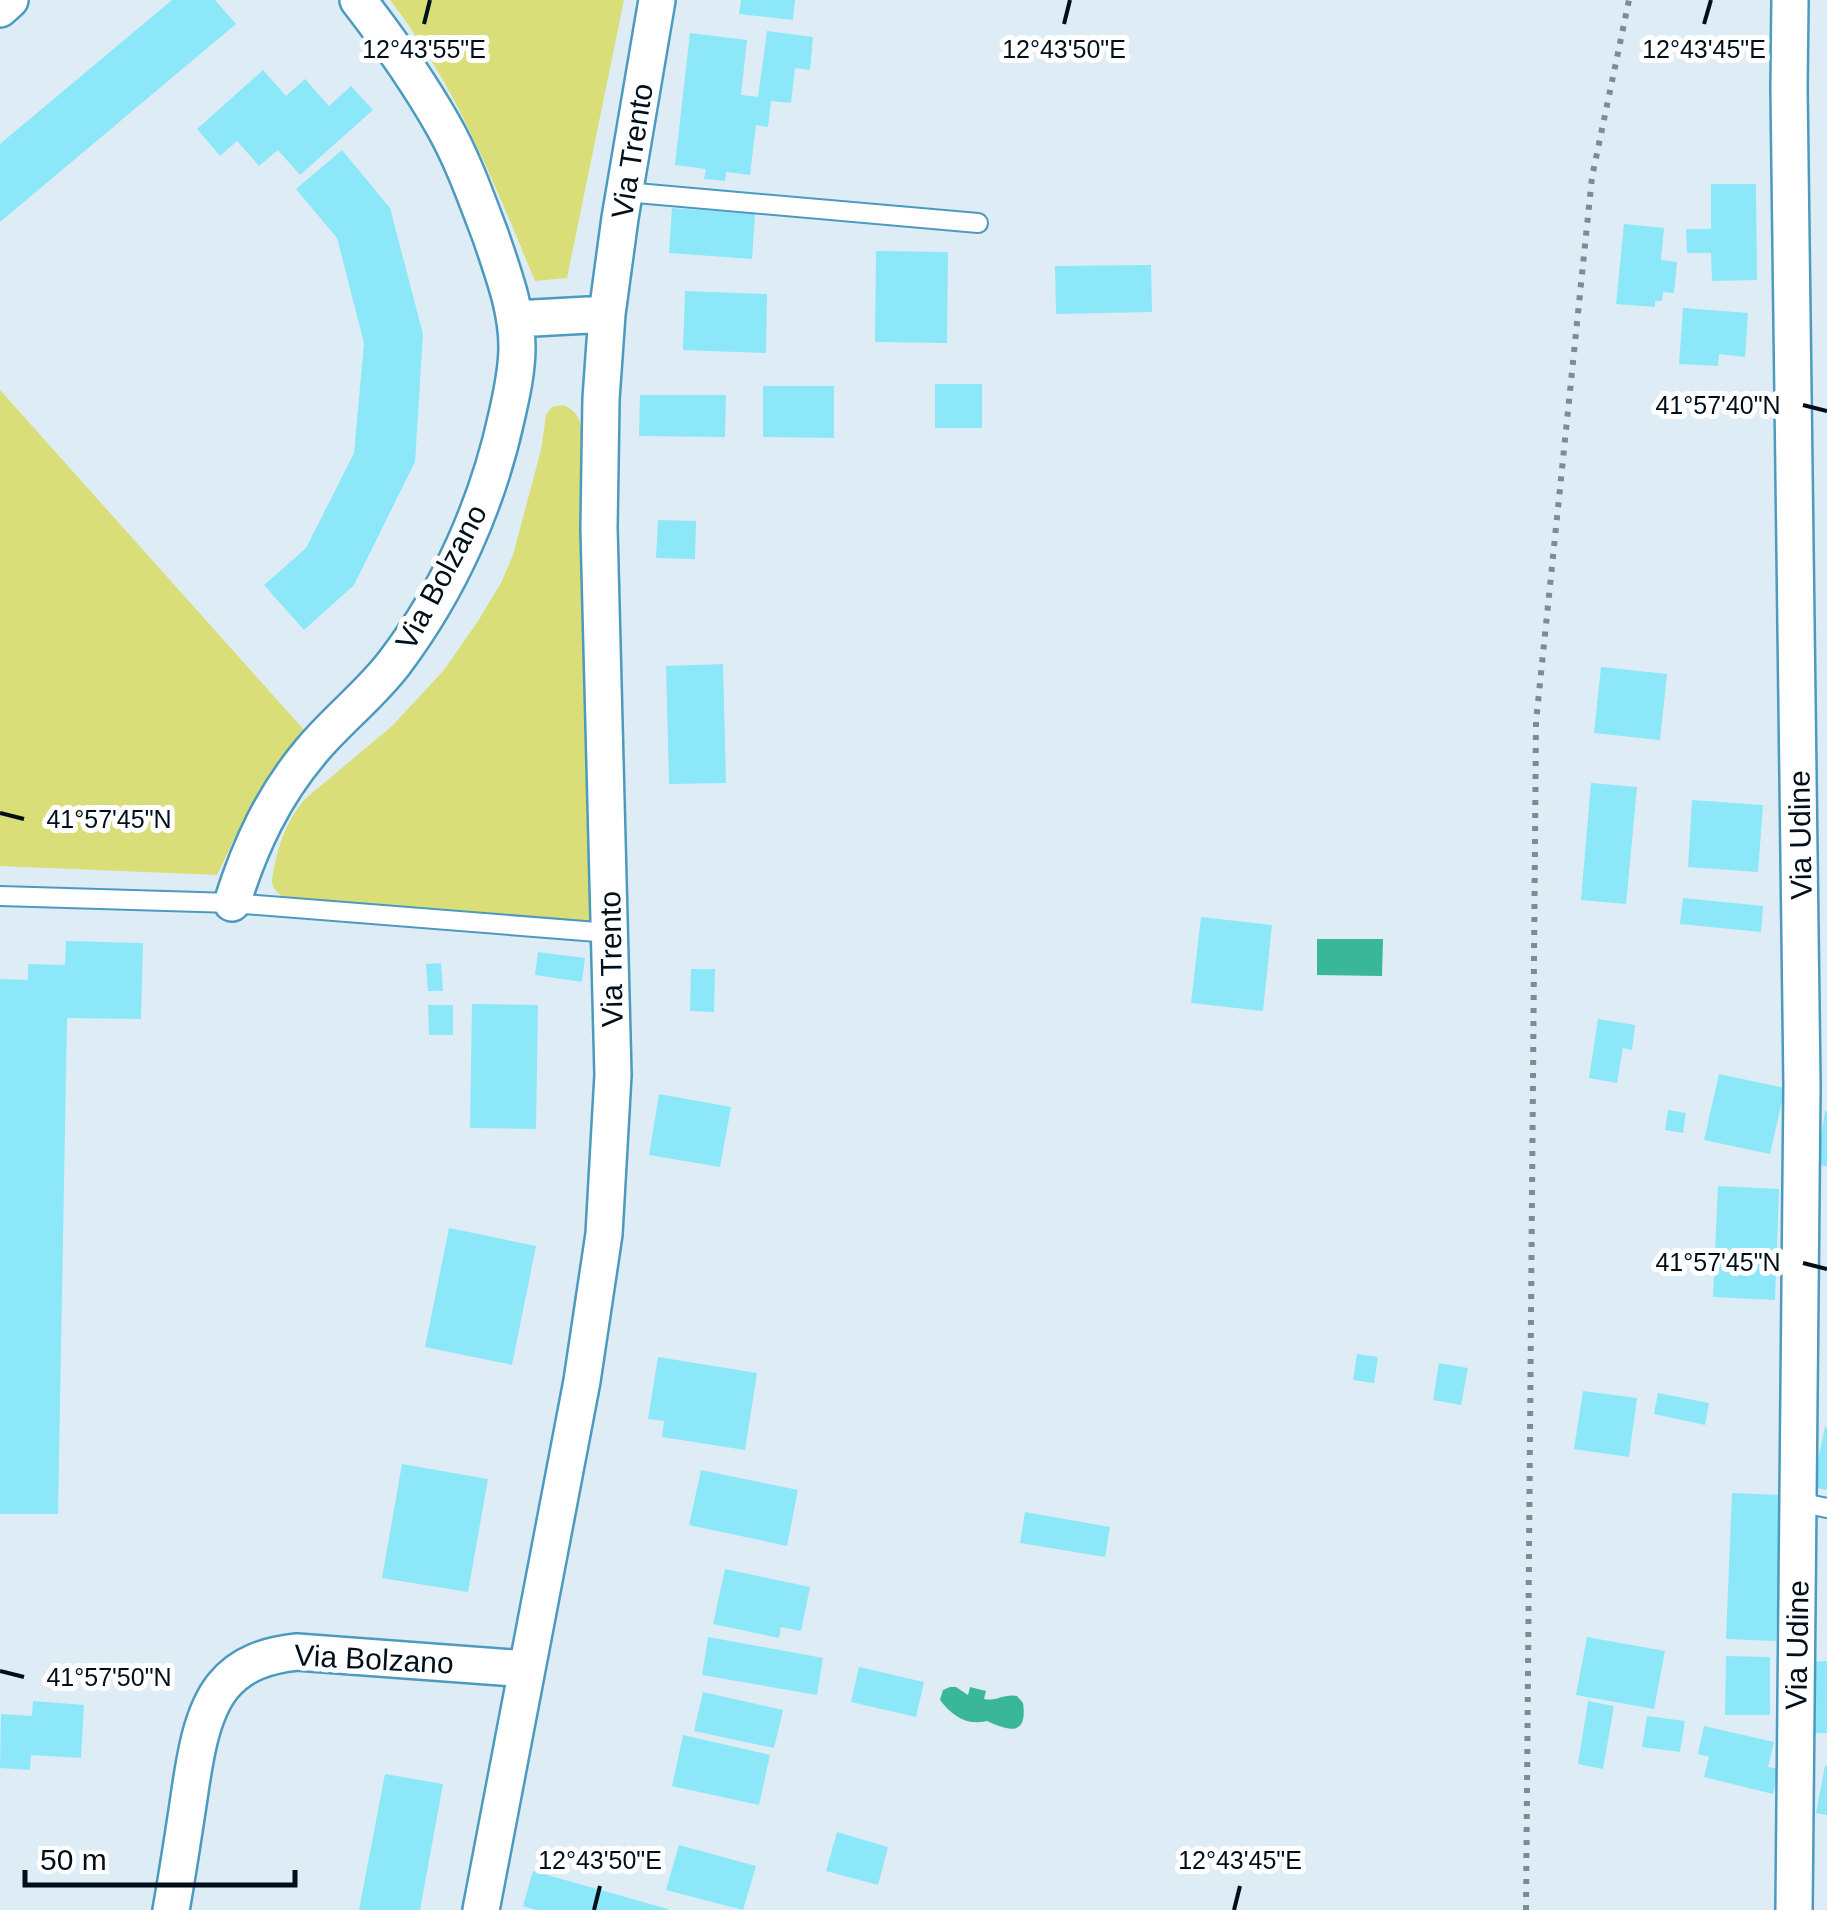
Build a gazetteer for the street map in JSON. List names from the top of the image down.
{
  "streets": {
    "street": ["Via Trento", "Via Bolzano", "Via Udine"]
  },
  "crossings": [
    ["Via Trento", "Via Bolzano"]
  ],
  "scale_bar": "50 m",
  "coordinates": [
    "12°43'55\"E",
    "12°43'50\"E",
    "12°43'45\"E",
    "41°57'40\"N",
    "41°57'45\"N",
    "41°57'50\"N"
  ]
}
